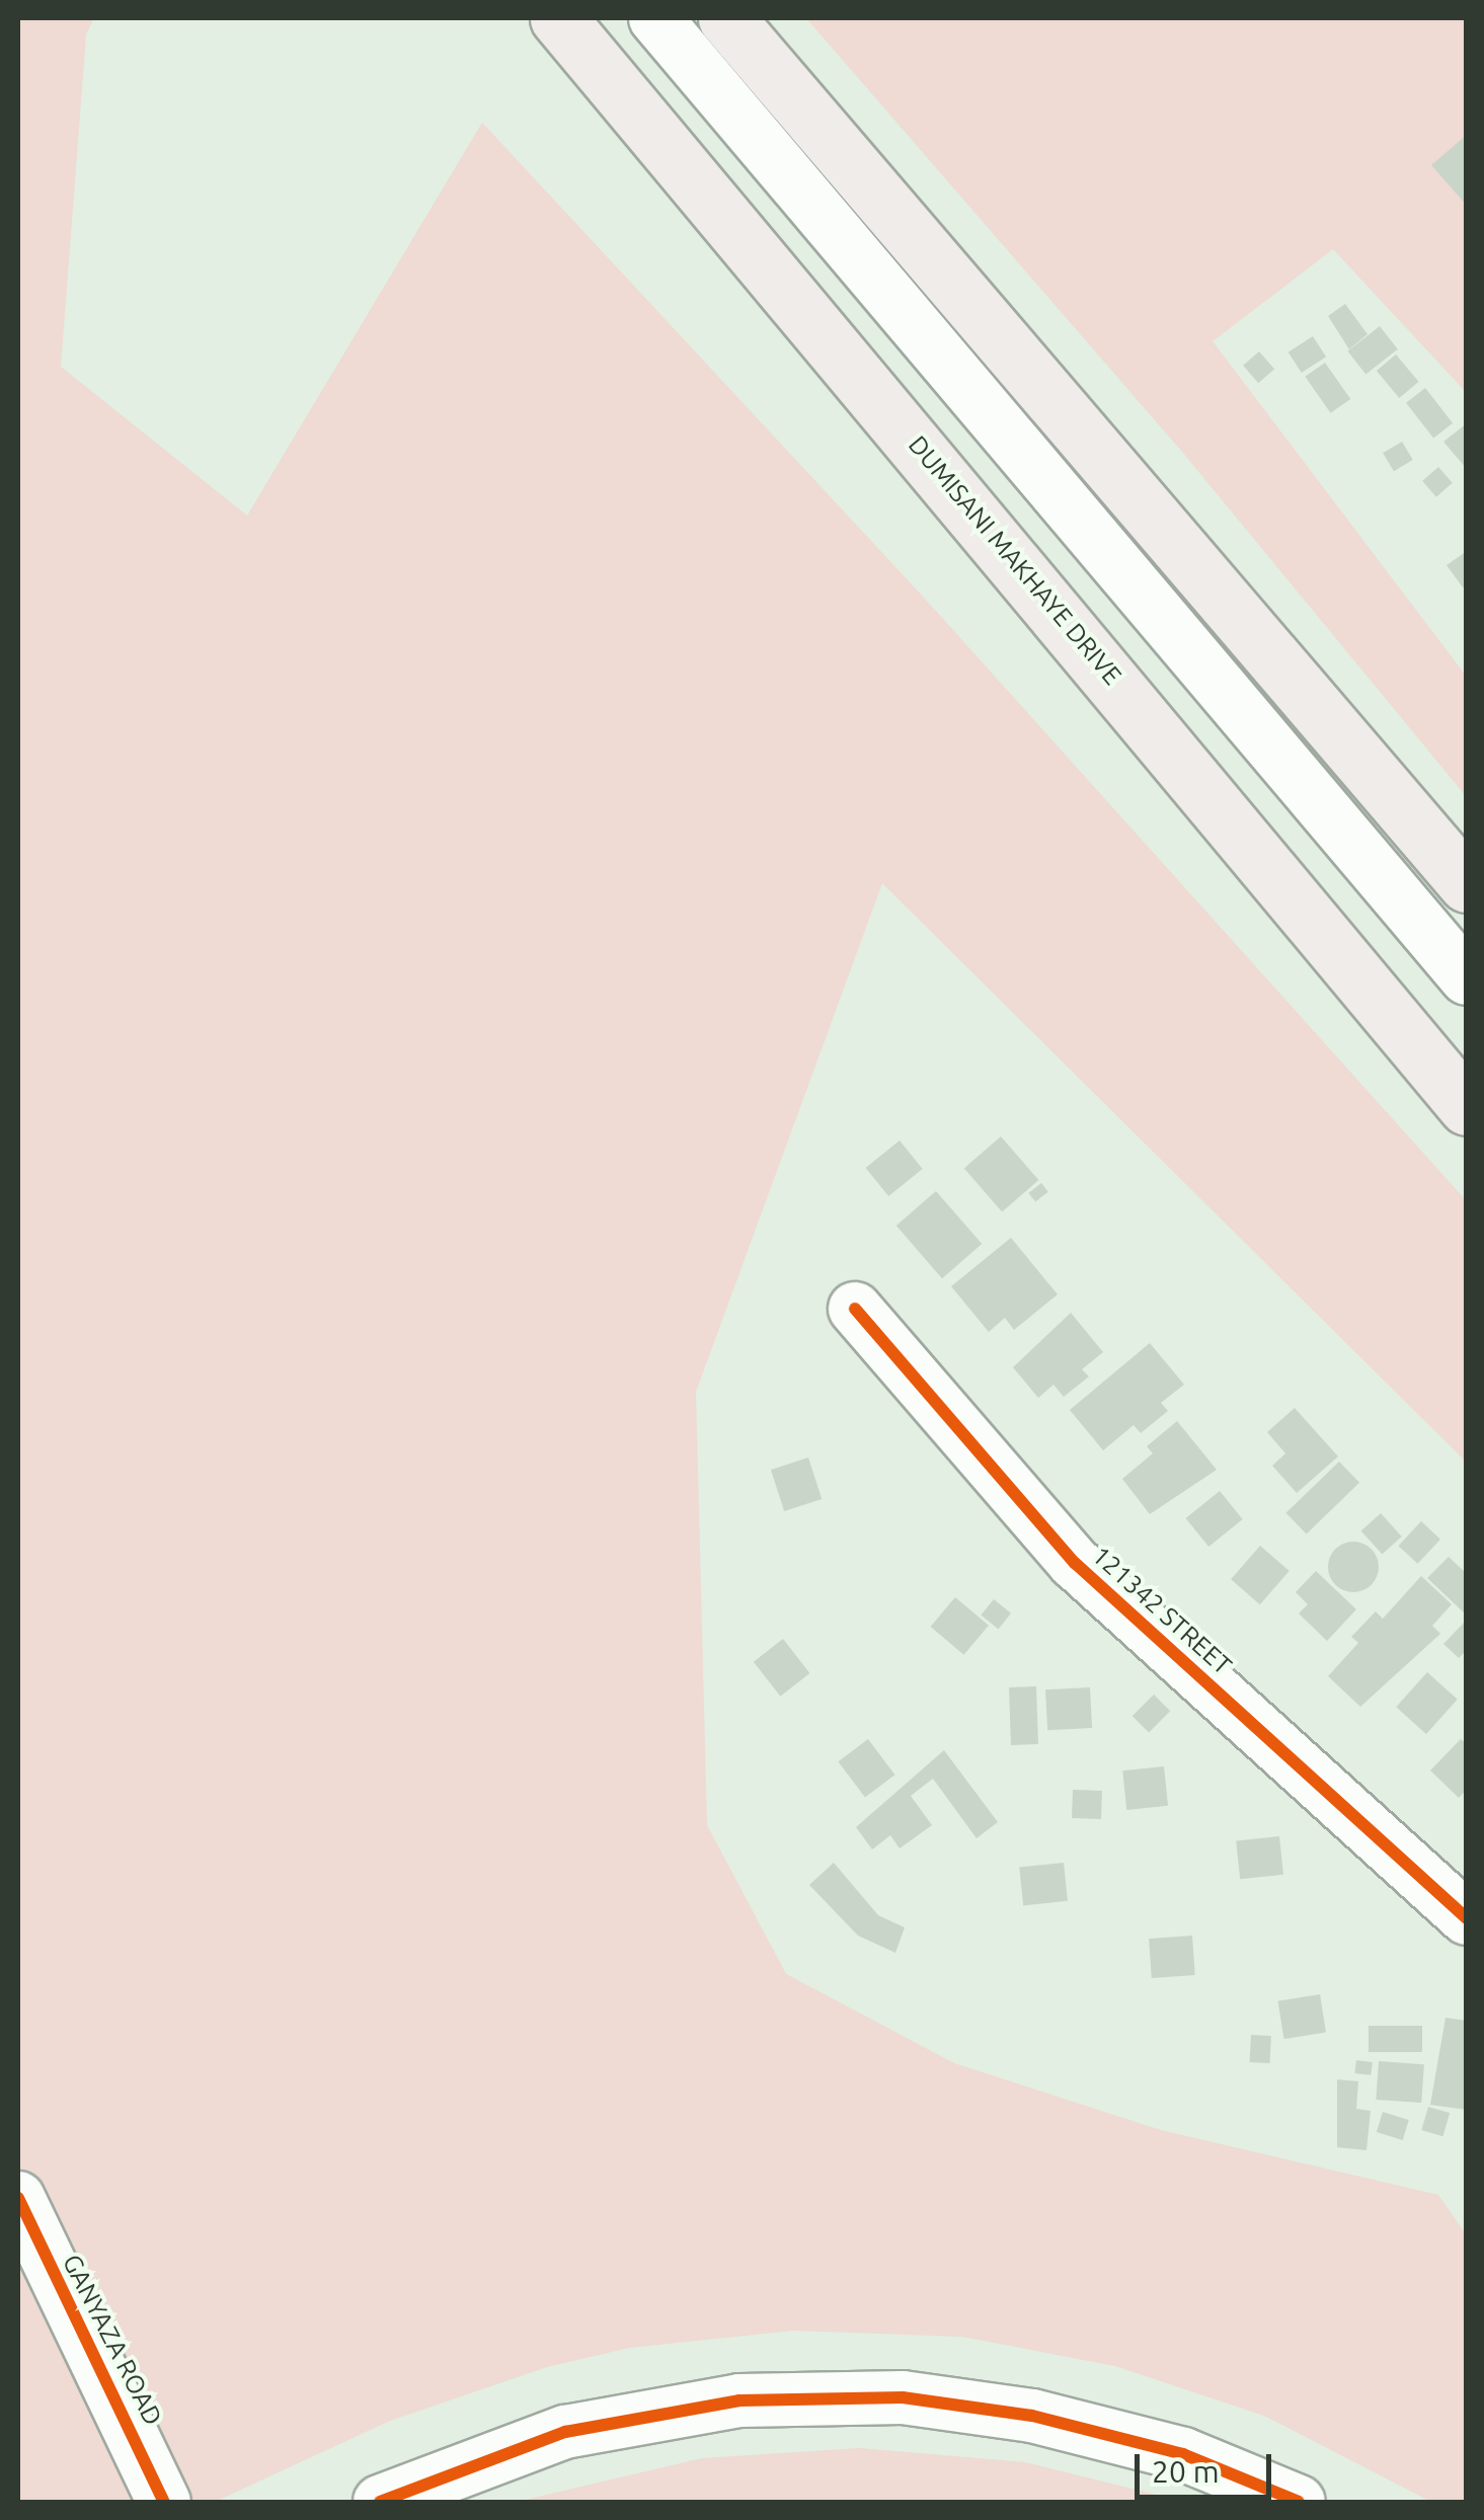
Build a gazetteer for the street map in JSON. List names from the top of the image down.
{
  "streets": {
    "main road": ["DUMISANI MAKHAYE DRIVE"],
    "street": ["121342 STREET", "GANYAZA ROAD"]
  },
  "scale_bar": "20 m"
}
